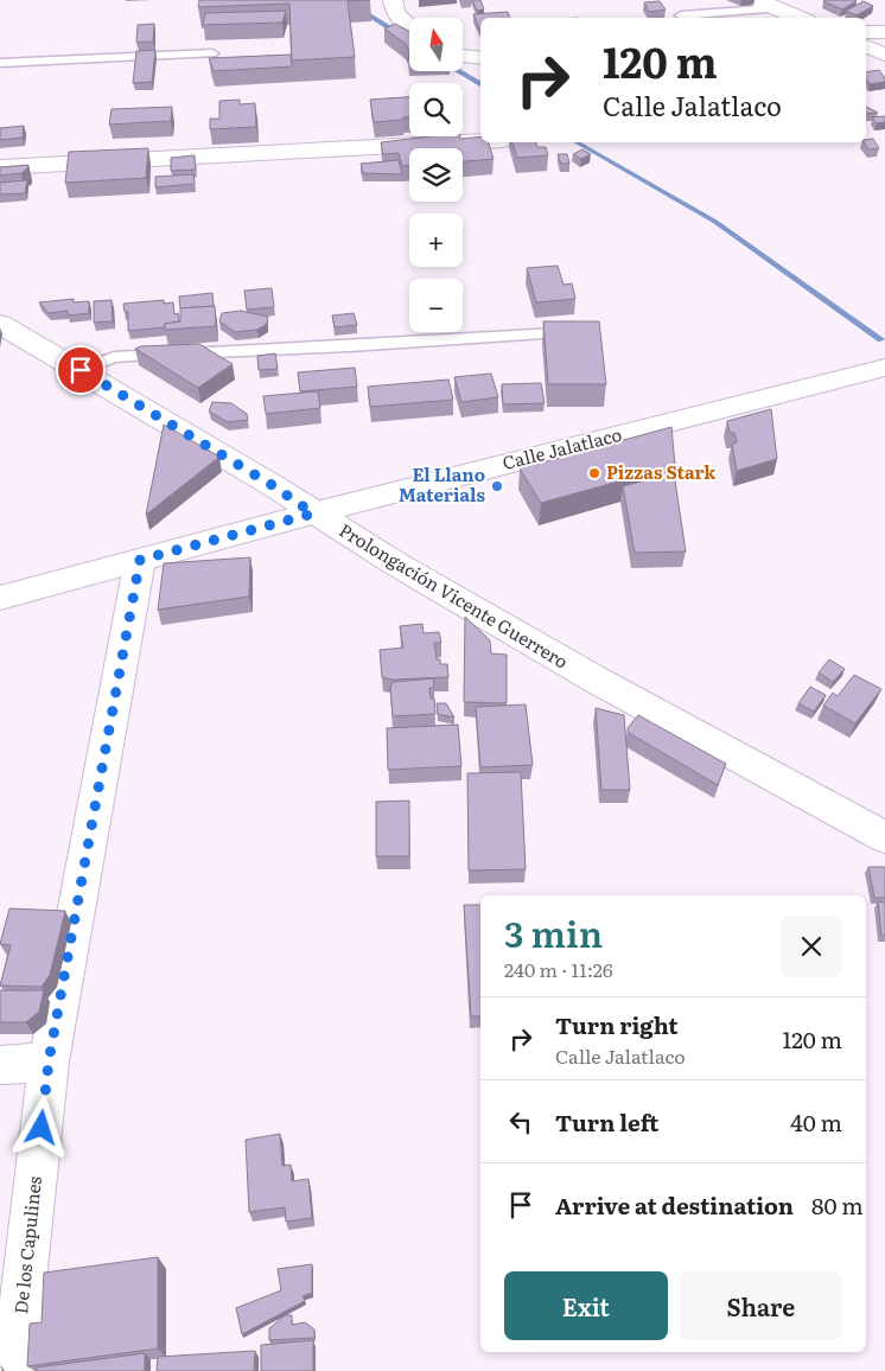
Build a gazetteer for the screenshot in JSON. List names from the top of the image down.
{
  "streets": {
    "street": ["Calle Jalatlaco", "Prolongación Vicente Guerrero", "De los Capulines"]
  },
  "crossings": [
    ["Calle Jalatlaco", "Prolongación Vicente Guerrero"],
    ["Calle Jalatlaco", "De los Capulines"]
  ],
  "places": ["Pizzas Stark", "El Llano Materials"],
  "north": "top",
  "page": {
    "map_buttons": ["+", "−"],
    "turn": ["120 m", "Calle Jalatlaco"],
    "heading": ["3 min", "240 m · 11:26"],
    "list": [
      {
        "name": "Turn right",
        "note": "Calle Jalatlaco",
        "value": "120 m"
      },
      {
        "name": "Turn left",
        "value": "40 m"
      },
      {
        "name": "Arrive at destination",
        "value": "80 m"
      }
    ],
    "buttons": ["Exit", "Share"]
  }
}
